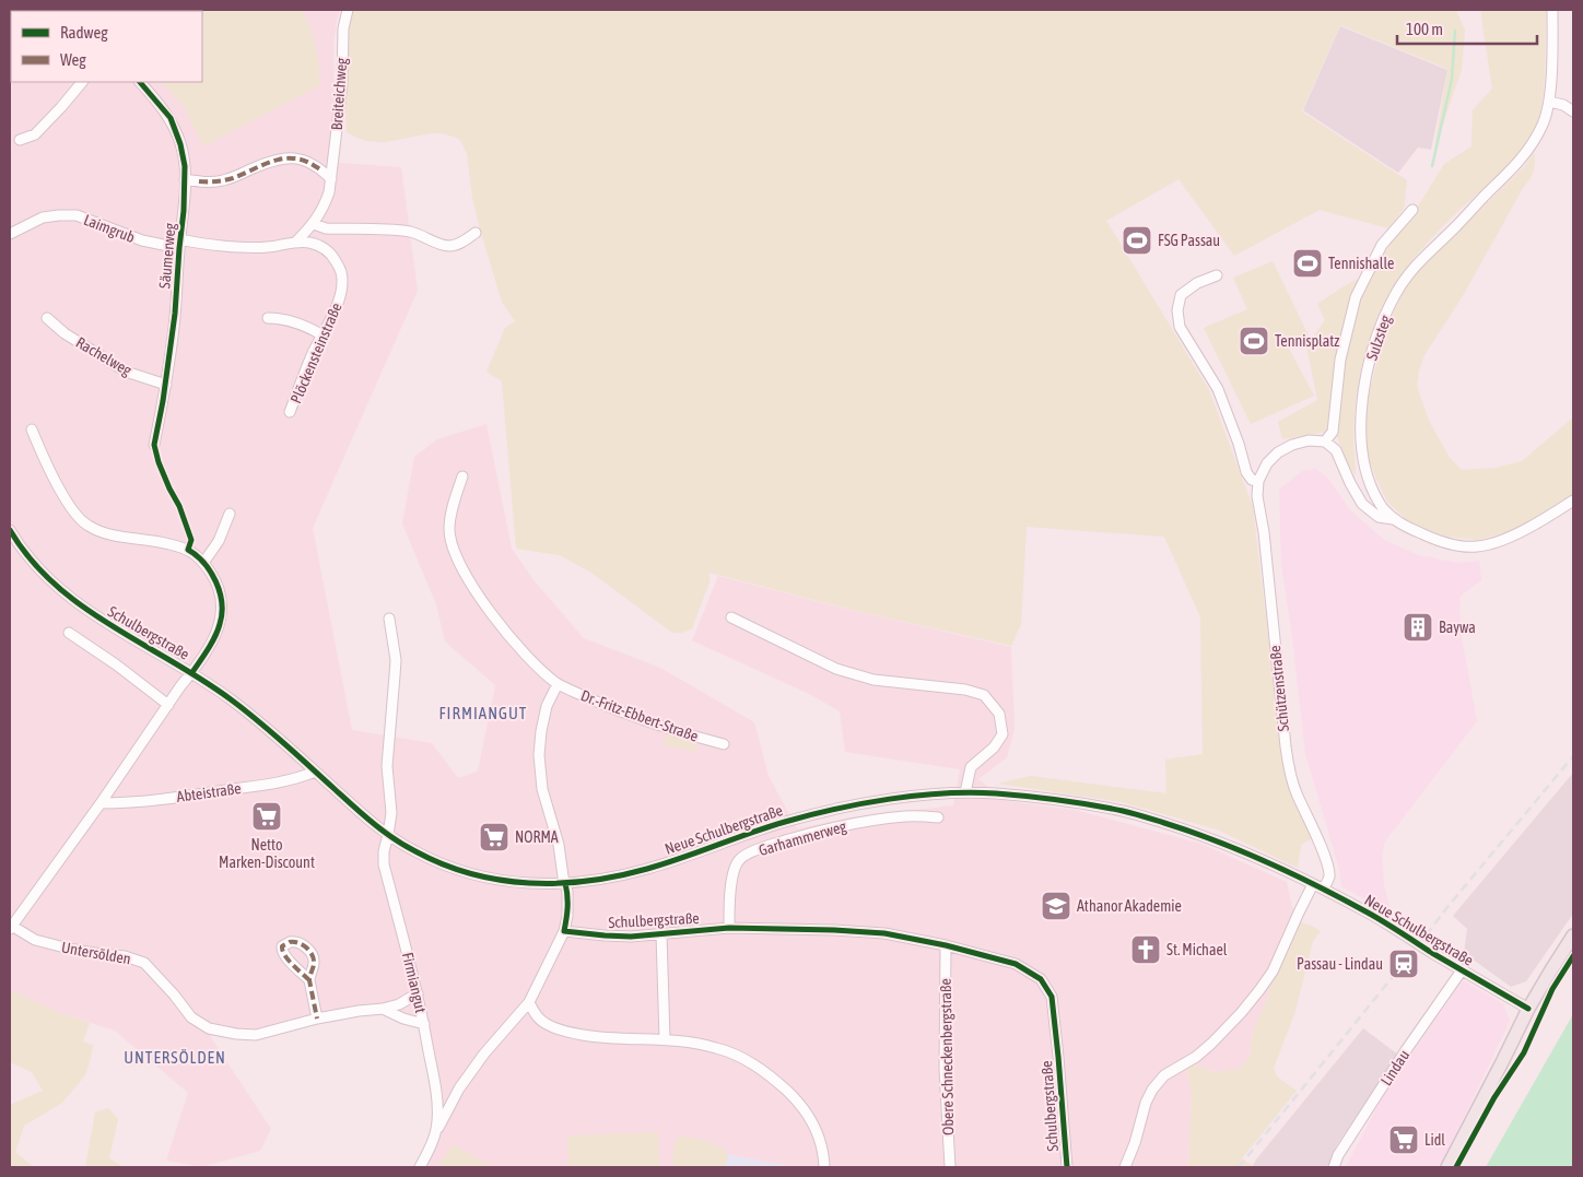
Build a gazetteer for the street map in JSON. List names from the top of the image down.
{
  "streets": {
    "street": [
      "Breiteichweg",
      "Laimgrub",
      "Säumerweg",
      "Sulzsteg",
      "Plöckensteinstraße",
      "Rachelweg",
      "Schulbergstraße",
      "Schützenstraße",
      "Dr.-Fritz-Ebbert-Straße",
      "Abteistraße",
      "Neue Schulbergstraße",
      "Garhammerweg",
      "Untersölden",
      "Firmiangut",
      "Obere Schneckenbergstraße",
      "Lindau"
    ]
  },
  "crossings": [
    ["Breiteichweg", "Plöckensteinstraße"],
    ["Laimgrub", "Säumerweg"],
    ["Laimgrub", "Plöckensteinstraße"],
    ["Säumerweg", "Plöckensteinstraße"],
    ["Säumerweg", "Rachelweg"],
    ["Schulbergstraße", "Abteistraße"],
    ["Schulbergstraße", "Neue Schulbergstraße"],
    ["Schulbergstraße", "Garhammerweg"],
    ["Schulbergstraße", "Firmiangut"],
    ["Schulbergstraße", "Obere Schneckenbergstraße"],
    ["Schützenstraße", "Neue Schulbergstraße"],
    ["Neue Schulbergstraße", "Lindau"],
    ["Untersölden", "Firmiangut"]
  ],
  "districts": ["FIRMIANGUT", "UNTERSÖLDEN"],
  "places": {
    "sports": ["FSG Passau", "Tennishalle", "Tennisplatz"],
    "building": ["Baywa"],
    "supermarket": ["Netto Marken-Discount", "NORMA", "Lidl"],
    "school or university": ["Athanor Akademie"],
    "church": ["St. Michael"],
    "station": ["Passau - Lindau"]
  },
  "legend": ["Radweg", "Weg"],
  "scale_bar": "100 m"
}
